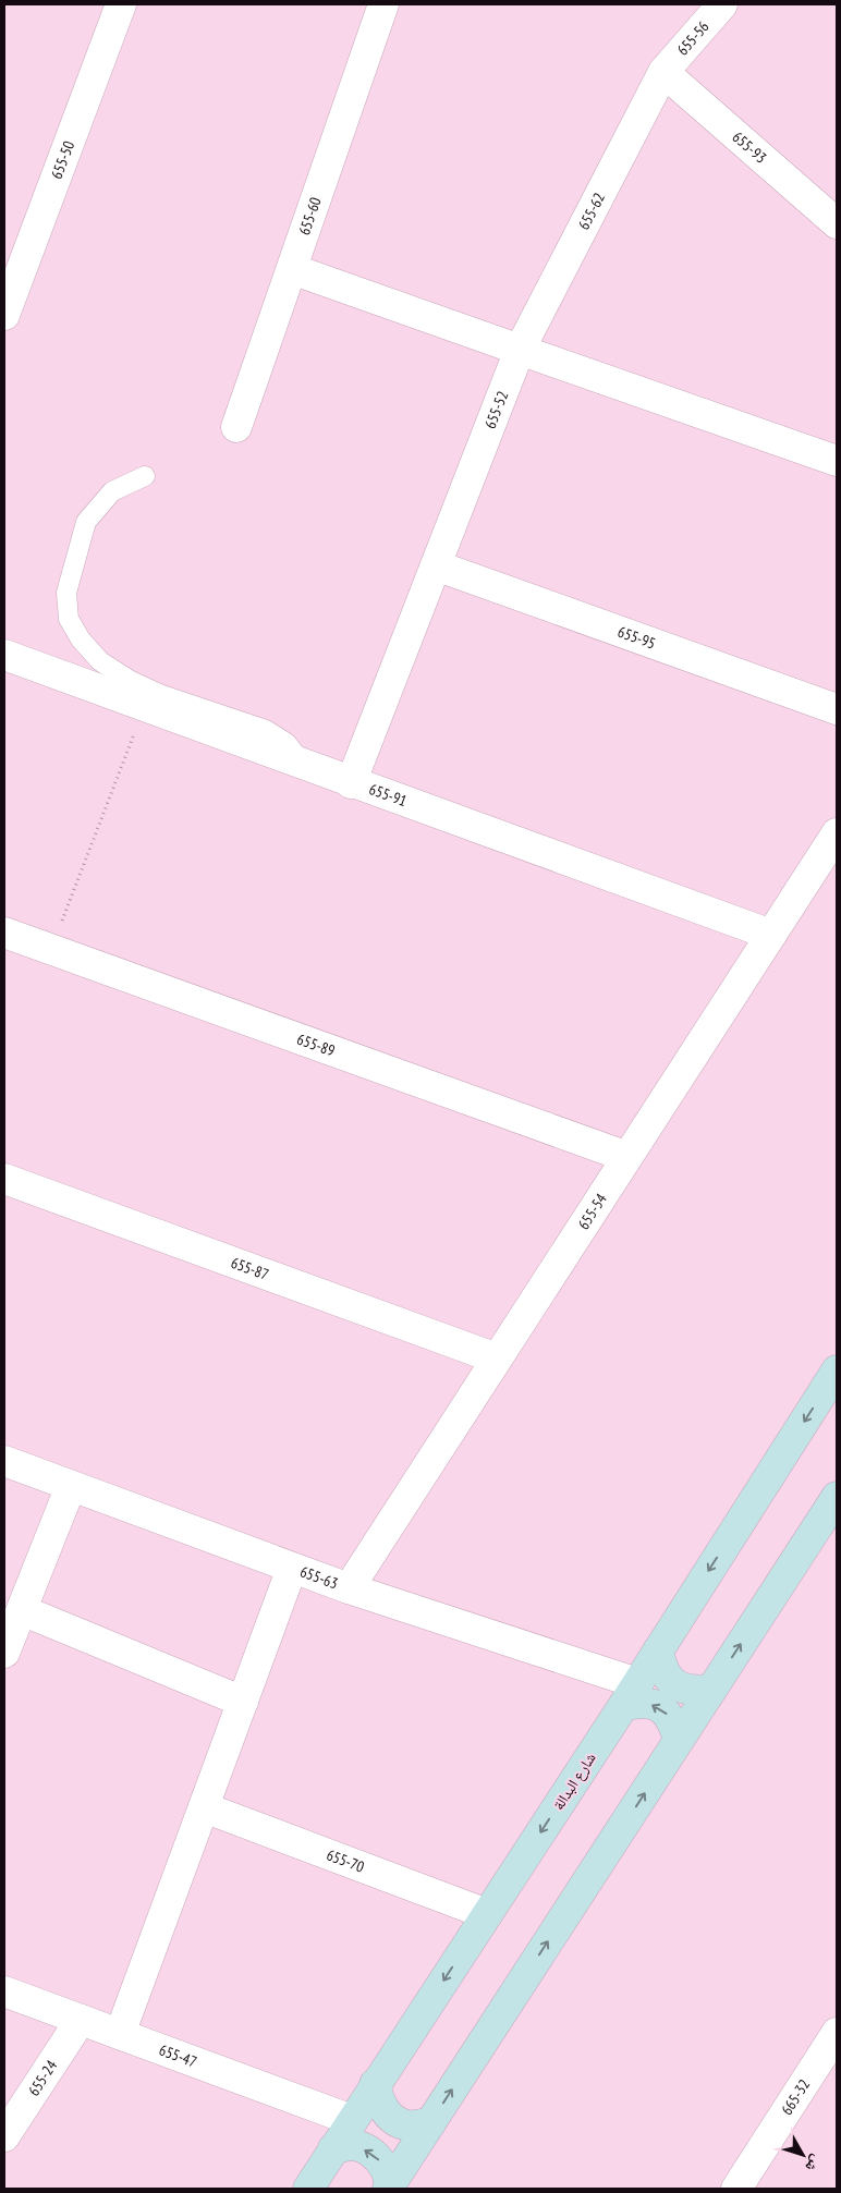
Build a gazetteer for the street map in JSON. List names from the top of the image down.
{
  "streets": {
    "street": [
      "655-56",
      "655-93",
      "655-50",
      "655-62",
      "655-60",
      "655-52",
      "655-95",
      "655-91",
      "655-89",
      "655-54",
      "655-87",
      "655-63",
      "شارع البدالة",
      "655-70",
      "655-47",
      "655-24",
      "665-32"
    ]
  },
  "crossings": [
    ["655-56", "655-93"],
    ["655-56", "655-62"],
    ["655-93", "655-62"],
    ["655-62", "655-52"],
    ["655-52", "655-95"],
    ["655-52", "655-91"],
    ["655-91", "655-54"],
    ["655-89", "655-54"],
    ["655-54", "655-87"],
    ["655-54", "655-63"],
    ["655-63", "شارع البدالة"],
    ["شارع البدالة", "655-70"],
    ["شارع البدالة", "655-47"],
    ["655-47", "655-24"]
  ],
  "north": "bottom right"
}
